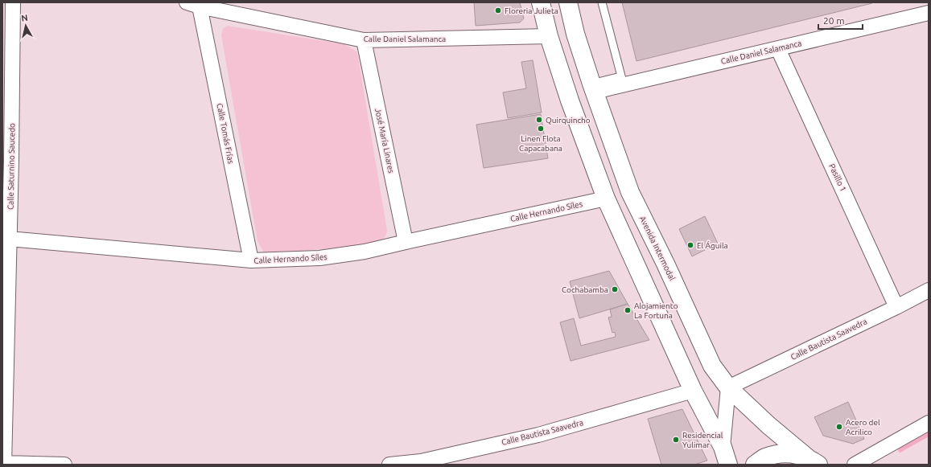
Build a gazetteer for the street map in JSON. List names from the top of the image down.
{
  "streets": {
    "main road": ["Avenida Intermodal"],
    "street": [
      "Calle Daniel Salamanca",
      "Calle Tomás Frías",
      "José María Linares",
      "Calle Saturnino Saucedo",
      "Pasillo 1",
      "Calle Hernando Síles",
      "Calle Bautista Saavedra"
    ]
  },
  "crossings": [
    ["Calle Daniel Salamanca", "Calle Tomás Frías"],
    ["Calle Daniel Salamanca", "José María Linares"],
    ["Calle Daniel Salamanca", "Pasillo 1"],
    ["Calle Daniel Salamanca", "Avenida Intermodal"],
    ["Calle Tomás Frías", "Calle Hernando Síles"],
    ["José María Linares", "Calle Hernando Síles"],
    ["Calle Saturnino Saucedo", "Calle Hernando Síles"],
    ["Pasillo 1", "Calle Bautista Saavedra"],
    ["Avenida Intermodal", "Calle Bautista Saavedra"]
  ],
  "places": [
    "Floreria Julieta",
    "Quirquincho",
    "Linen Flota Capacabana",
    "El Águila",
    "Cochabamba",
    "Alojamiento La Fortuna",
    "Acero del Acrilico",
    "Residencial Yulimar"
  ],
  "scale_bar": "20 m",
  "north": "top"
}
